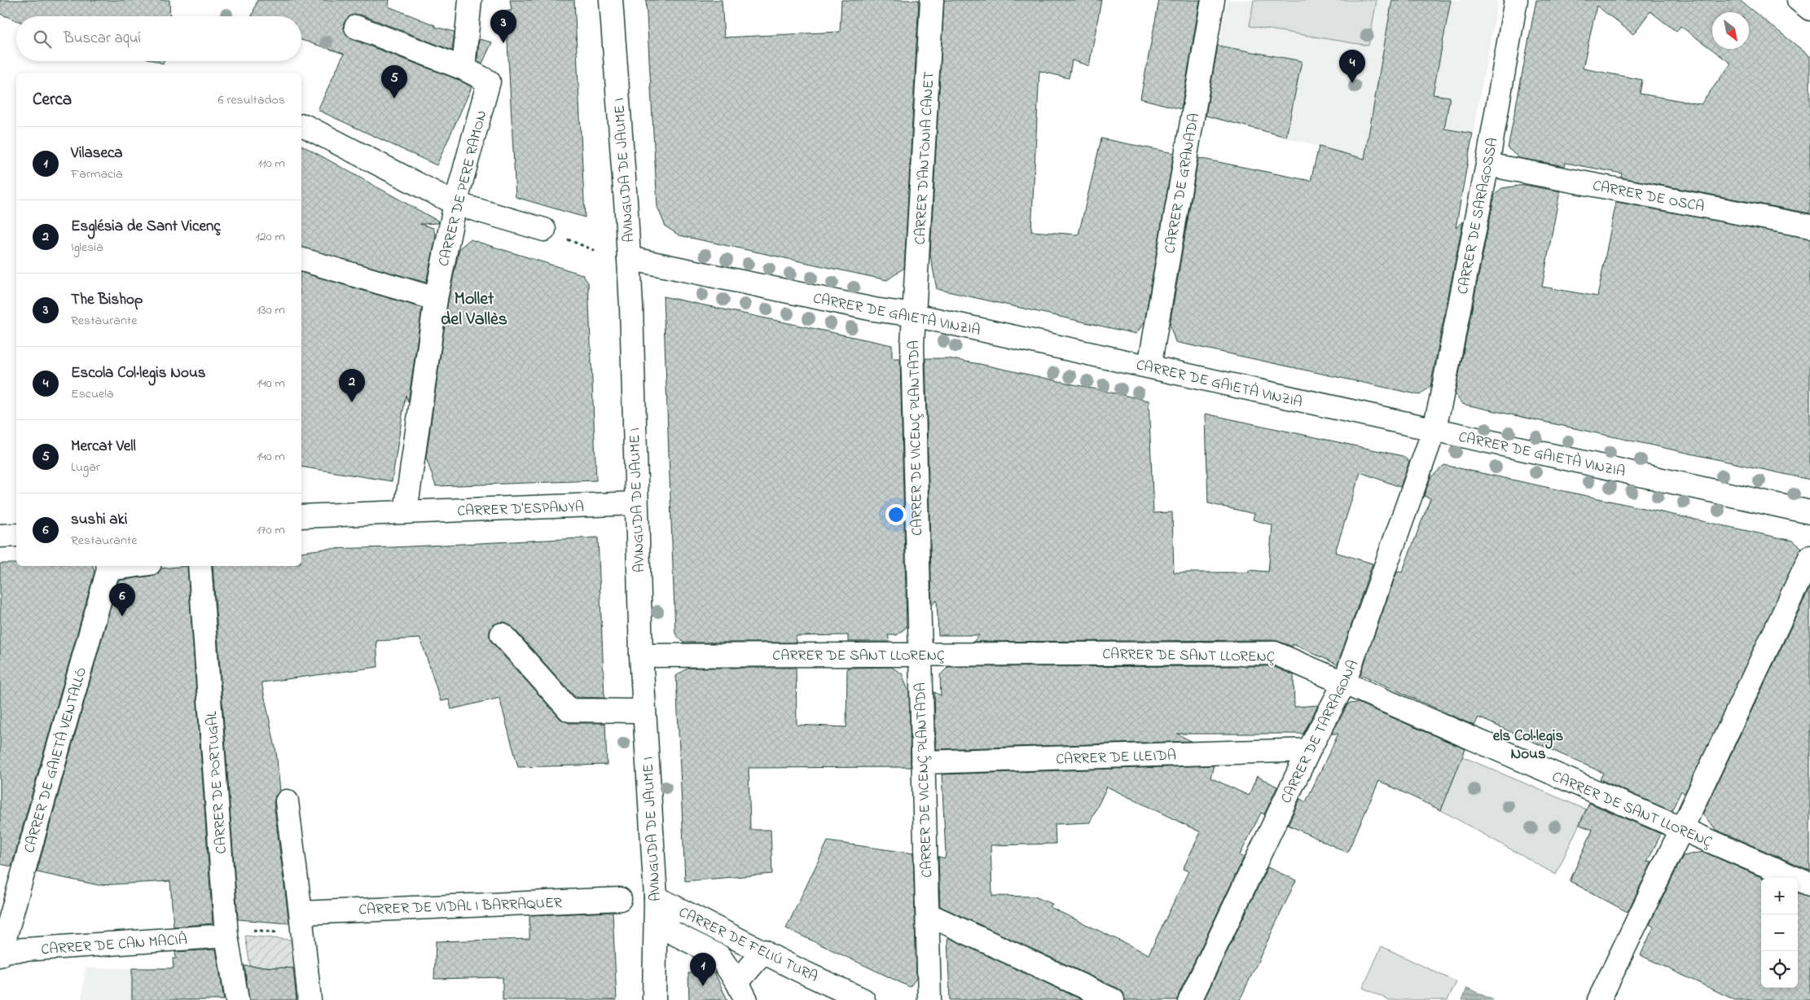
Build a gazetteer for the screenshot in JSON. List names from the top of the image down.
{
  "streets": {
    "street": [
      "CARRER D'ANTÒNIA CANET",
      "AVINGUDA DE JAUME I",
      "CARRER DE GRANADA",
      "CARRER DE PERE RAMON",
      "CARRER DE OSCA",
      "CARRER DE SARAGOSSA",
      "CARRER DE GAIETÀ VINZIA",
      "CARRER DE VICENÇ PLANTADA",
      "CARRER D'ESPANYA",
      "CARRER DE SANT LLORENÇ",
      "CARRER DE TARRAGONA",
      "CARRER DE LLEIDA",
      "CARRER DE GAIETÀ VENTALLÓ",
      "CARRER DE PORTUGAL",
      "CARRER DE VIDAL I BARRAQUER",
      "CARRER DE CAN MACIÀ",
      "CARRER DE FELIÚ TURA"
    ]
  },
  "crossings": [
    ["CARRER D'ANTÒNIA CANET", "CARRER DE GAIETÀ VINZIA"],
    ["CARRER D'ANTÒNIA CANET", "CARRER DE VICENÇ PLANTADA"],
    ["AVINGUDA DE JAUME I", "CARRER DE GAIETÀ VINZIA"],
    ["AVINGUDA DE JAUME I", "CARRER D'ESPANYA"],
    ["AVINGUDA DE JAUME I", "CARRER DE SANT LLORENÇ"],
    ["AVINGUDA DE JAUME I", "CARRER DE FELIÚ TURA"],
    ["CARRER DE GRANADA", "CARRER DE GAIETÀ VINZIA"],
    ["CARRER DE PERE RAMON", "CARRER D'ESPANYA"],
    ["CARRER DE OSCA", "CARRER DE SARAGOSSA"],
    ["CARRER DE SARAGOSSA", "CARRER DE GAIETÀ VINZIA"],
    ["CARRER DE SARAGOSSA", "CARRER DE TARRAGONA"],
    ["CARRER DE GAIETÀ VINZIA", "CARRER DE VICENÇ PLANTADA"],
    ["CARRER DE GAIETÀ VINZIA", "CARRER DE TARRAGONA"],
    ["CARRER DE VICENÇ PLANTADA", "CARRER DE SANT LLORENÇ"],
    ["CARRER DE VICENÇ PLANTADA", "CARRER DE LLEIDA"],
    ["CARRER DE SANT LLORENÇ", "CARRER DE TARRAGONA"],
    ["CARRER DE TARRAGONA", "CARRER DE LLEIDA"],
    ["CARRER DE GAIETÀ VENTALLÓ", "CARRER DE CAN MACIÀ"],
    ["CARRER DE PORTUGAL", "CARRER DE CAN MACIÀ"]
  ],
  "districts": ["Mollet del Vallès", "els Col·legis Nous"],
  "north": "bottom right",
  "page": {
    "pins": [
      "3",
      "4",
      "5",
      "2",
      "6",
      "1"
    ],
    "search": "Buscar aquí",
    "heading": ["Cerca", "6 resultados"],
    "list": [
      {
        "mark": "1",
        "name": "Vilaseca",
        "note": "Farmacia",
        "value": "110 m"
      },
      {
        "mark": "2",
        "name": "Església de Sant Vicenç",
        "note": "Iglesia",
        "value": "120 m"
      },
      {
        "mark": "3",
        "name": "The Bishop",
        "note": "Restaurante",
        "value": "130 m"
      },
      {
        "mark": "4",
        "name": "Escola Col·legis Nous",
        "note": "Escuela",
        "value": "140 m"
      },
      {
        "mark": "5",
        "name": "Mercat Vell",
        "note": "Lugar",
        "value": "140 m"
      },
      {
        "mark": "6",
        "name": "sushi aki",
        "note": "Restaurante",
        "value": "170 m"
      }
    ],
    "map_buttons": ["+", "−"]
  }
}
